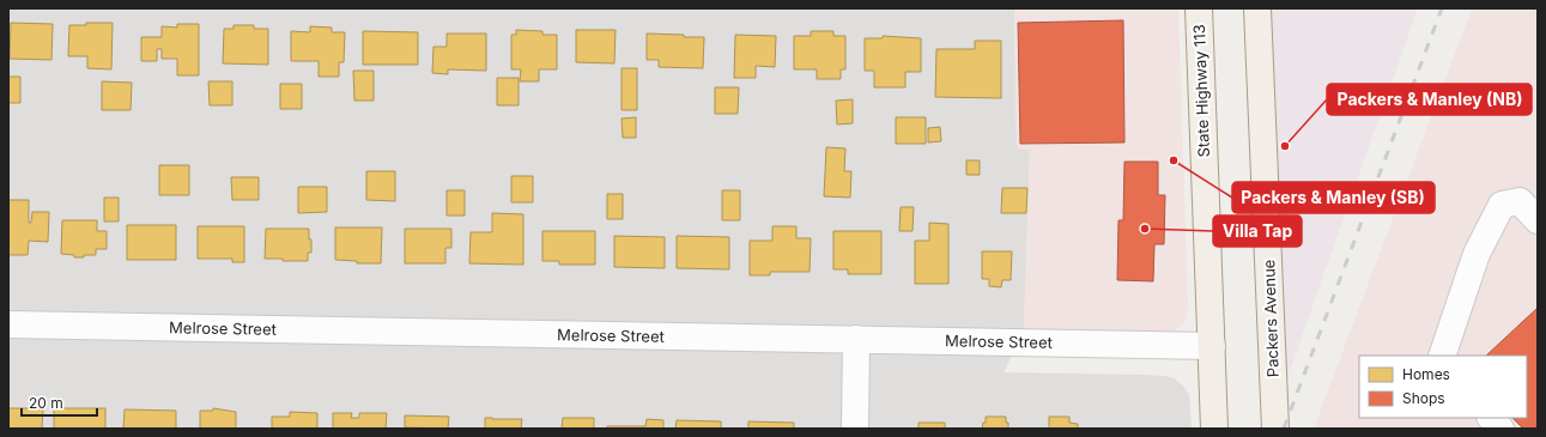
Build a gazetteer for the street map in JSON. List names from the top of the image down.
{
  "streets": {
    "main road": ["State Highway 113", "Packers Avenue"],
    "street": ["Melrose Street"]
  },
  "crossings": [
    ["State Highway 113", "Melrose Street"]
  ],
  "places": ["Packers & Manley (NB)", "Packers & Manley (SB)", "Villa Tap"],
  "legend": ["Homes", "Shops"],
  "scale_bar": "20 m"
}
